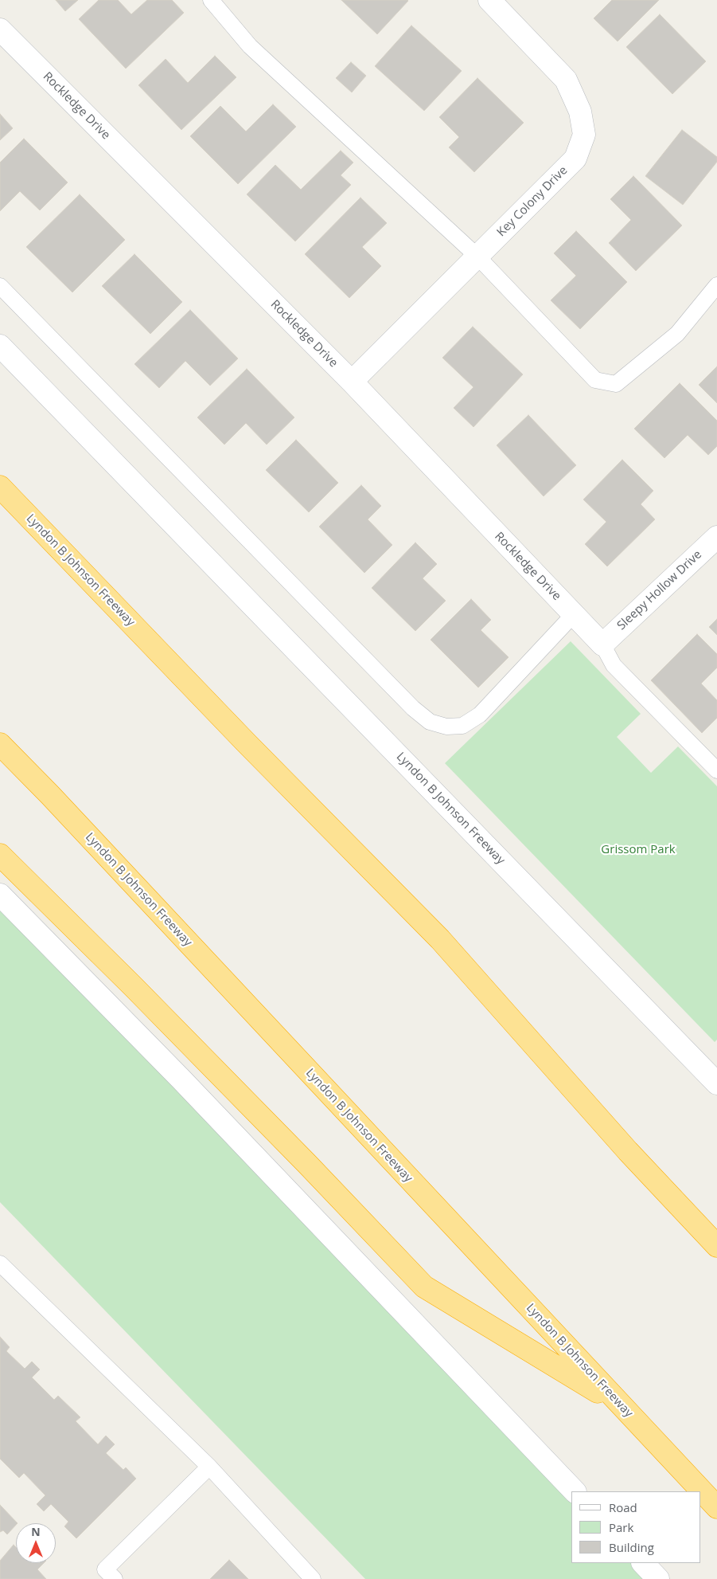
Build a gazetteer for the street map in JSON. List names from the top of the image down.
{
  "streets": {
    "highway": ["Lyndon B Johnson Freeway"],
    "main road": ["Rockledge Drive", "Key Colony Drive", "Sleepy Hollow Drive"]
  },
  "crossings": [
    ["Rockledge Drive", "Key Colony Drive"],
    ["Rockledge Drive", "Sleepy Hollow Drive"]
  ],
  "parks": ["Grissom Park"],
  "legend": ["Road", "Park", "Building"],
  "north": "top"
}
